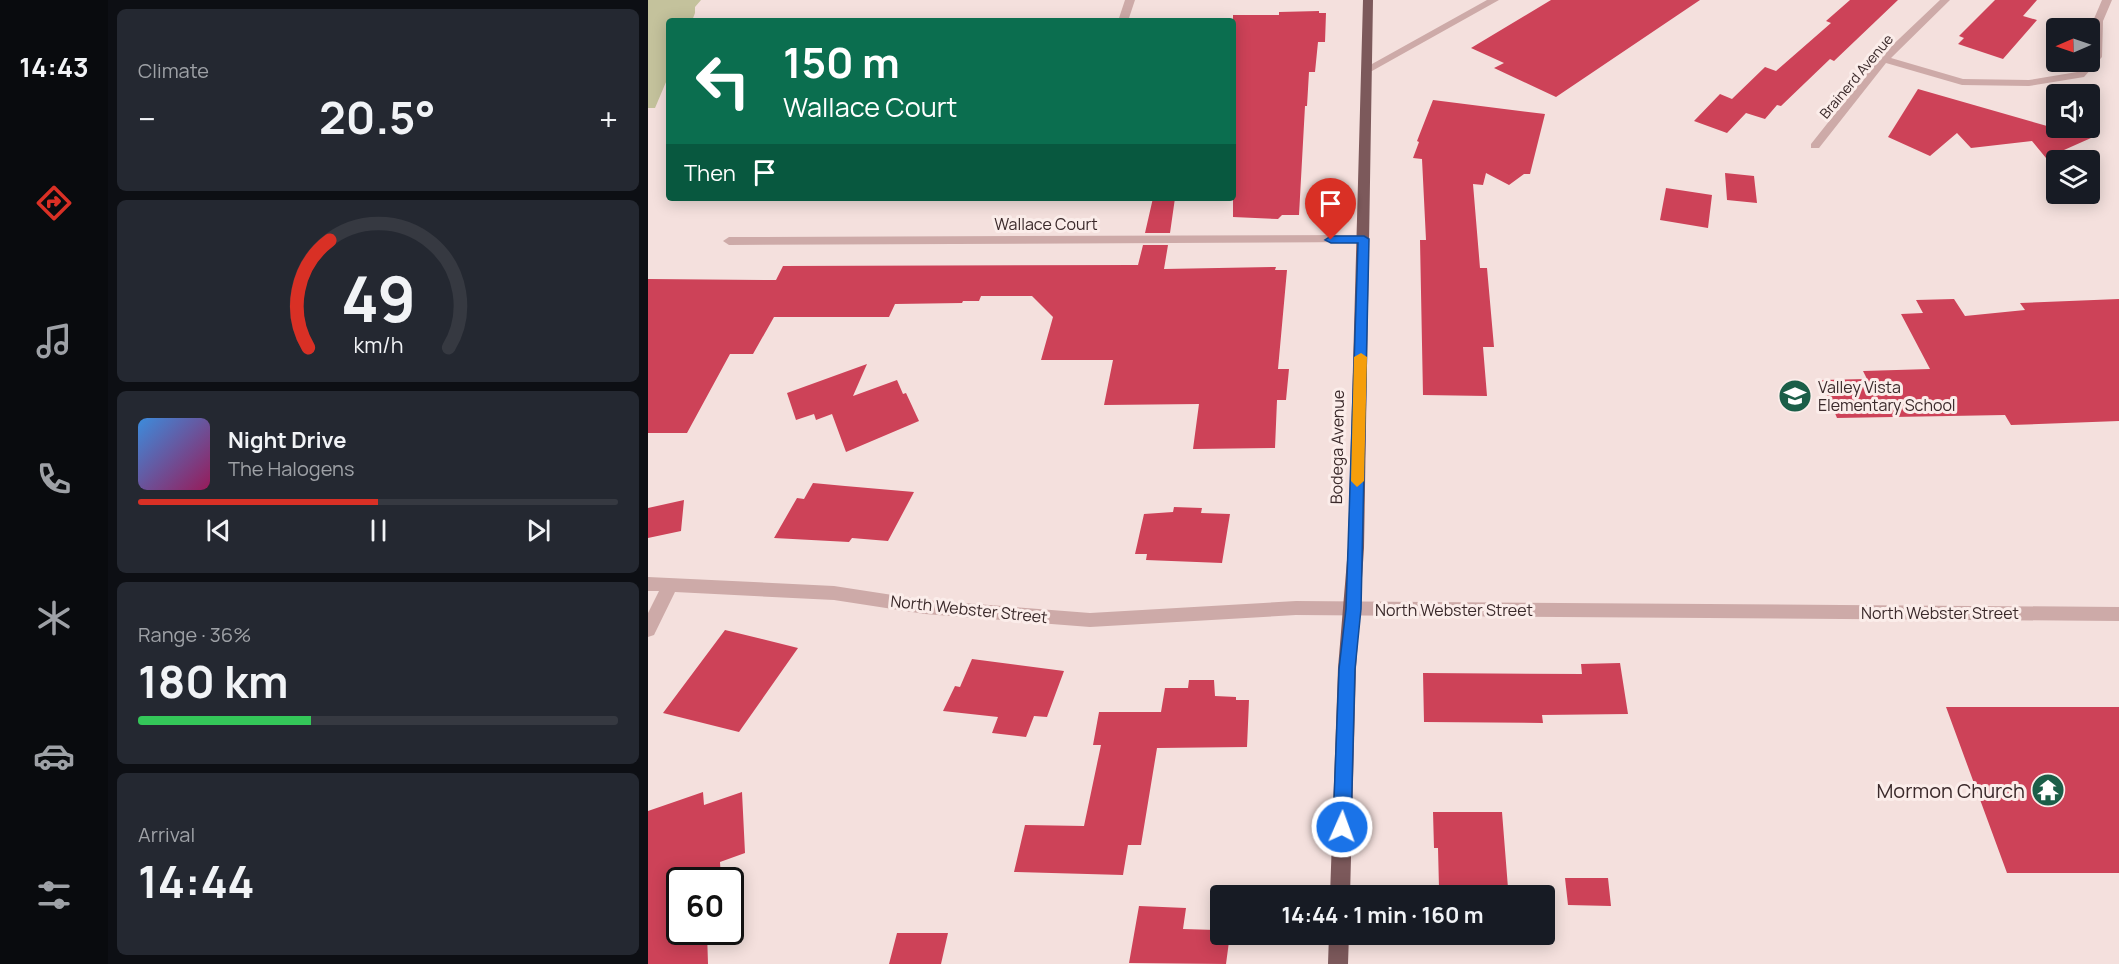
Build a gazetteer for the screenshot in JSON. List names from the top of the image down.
{
  "streets": {
    "main road": ["Bodega Avenue"],
    "street": ["Brainerd Avenue", "Wallace Court", "North Webster Street"]
  },
  "crossings": [
    ["Wallace Court", "Bodega Avenue"],
    ["Bodega Avenue", "North Webster Street"]
  ],
  "places": {
    "school or university": ["Valley Vista Elementary School"],
    "temple": ["Mormon Church"]
  },
  "north": "left",
  "page": {
    "tabs": "14:43",
    "tile": [
      "Climate",
      ["Range · 36%", "180 km"],
      ["Arrival", "14:44"]
    ],
    "turn": ["150 m", "Wallace Court"],
    "heat": ["−", "20.5°", "+"],
    "then": "Then",
    "song": ["Night Drive", "The Halogens"],
    "limit": "60",
    "trip": "14:44 · 1 min · 160 m",
    "gauge": ["49", "km/h"]
  }
}
